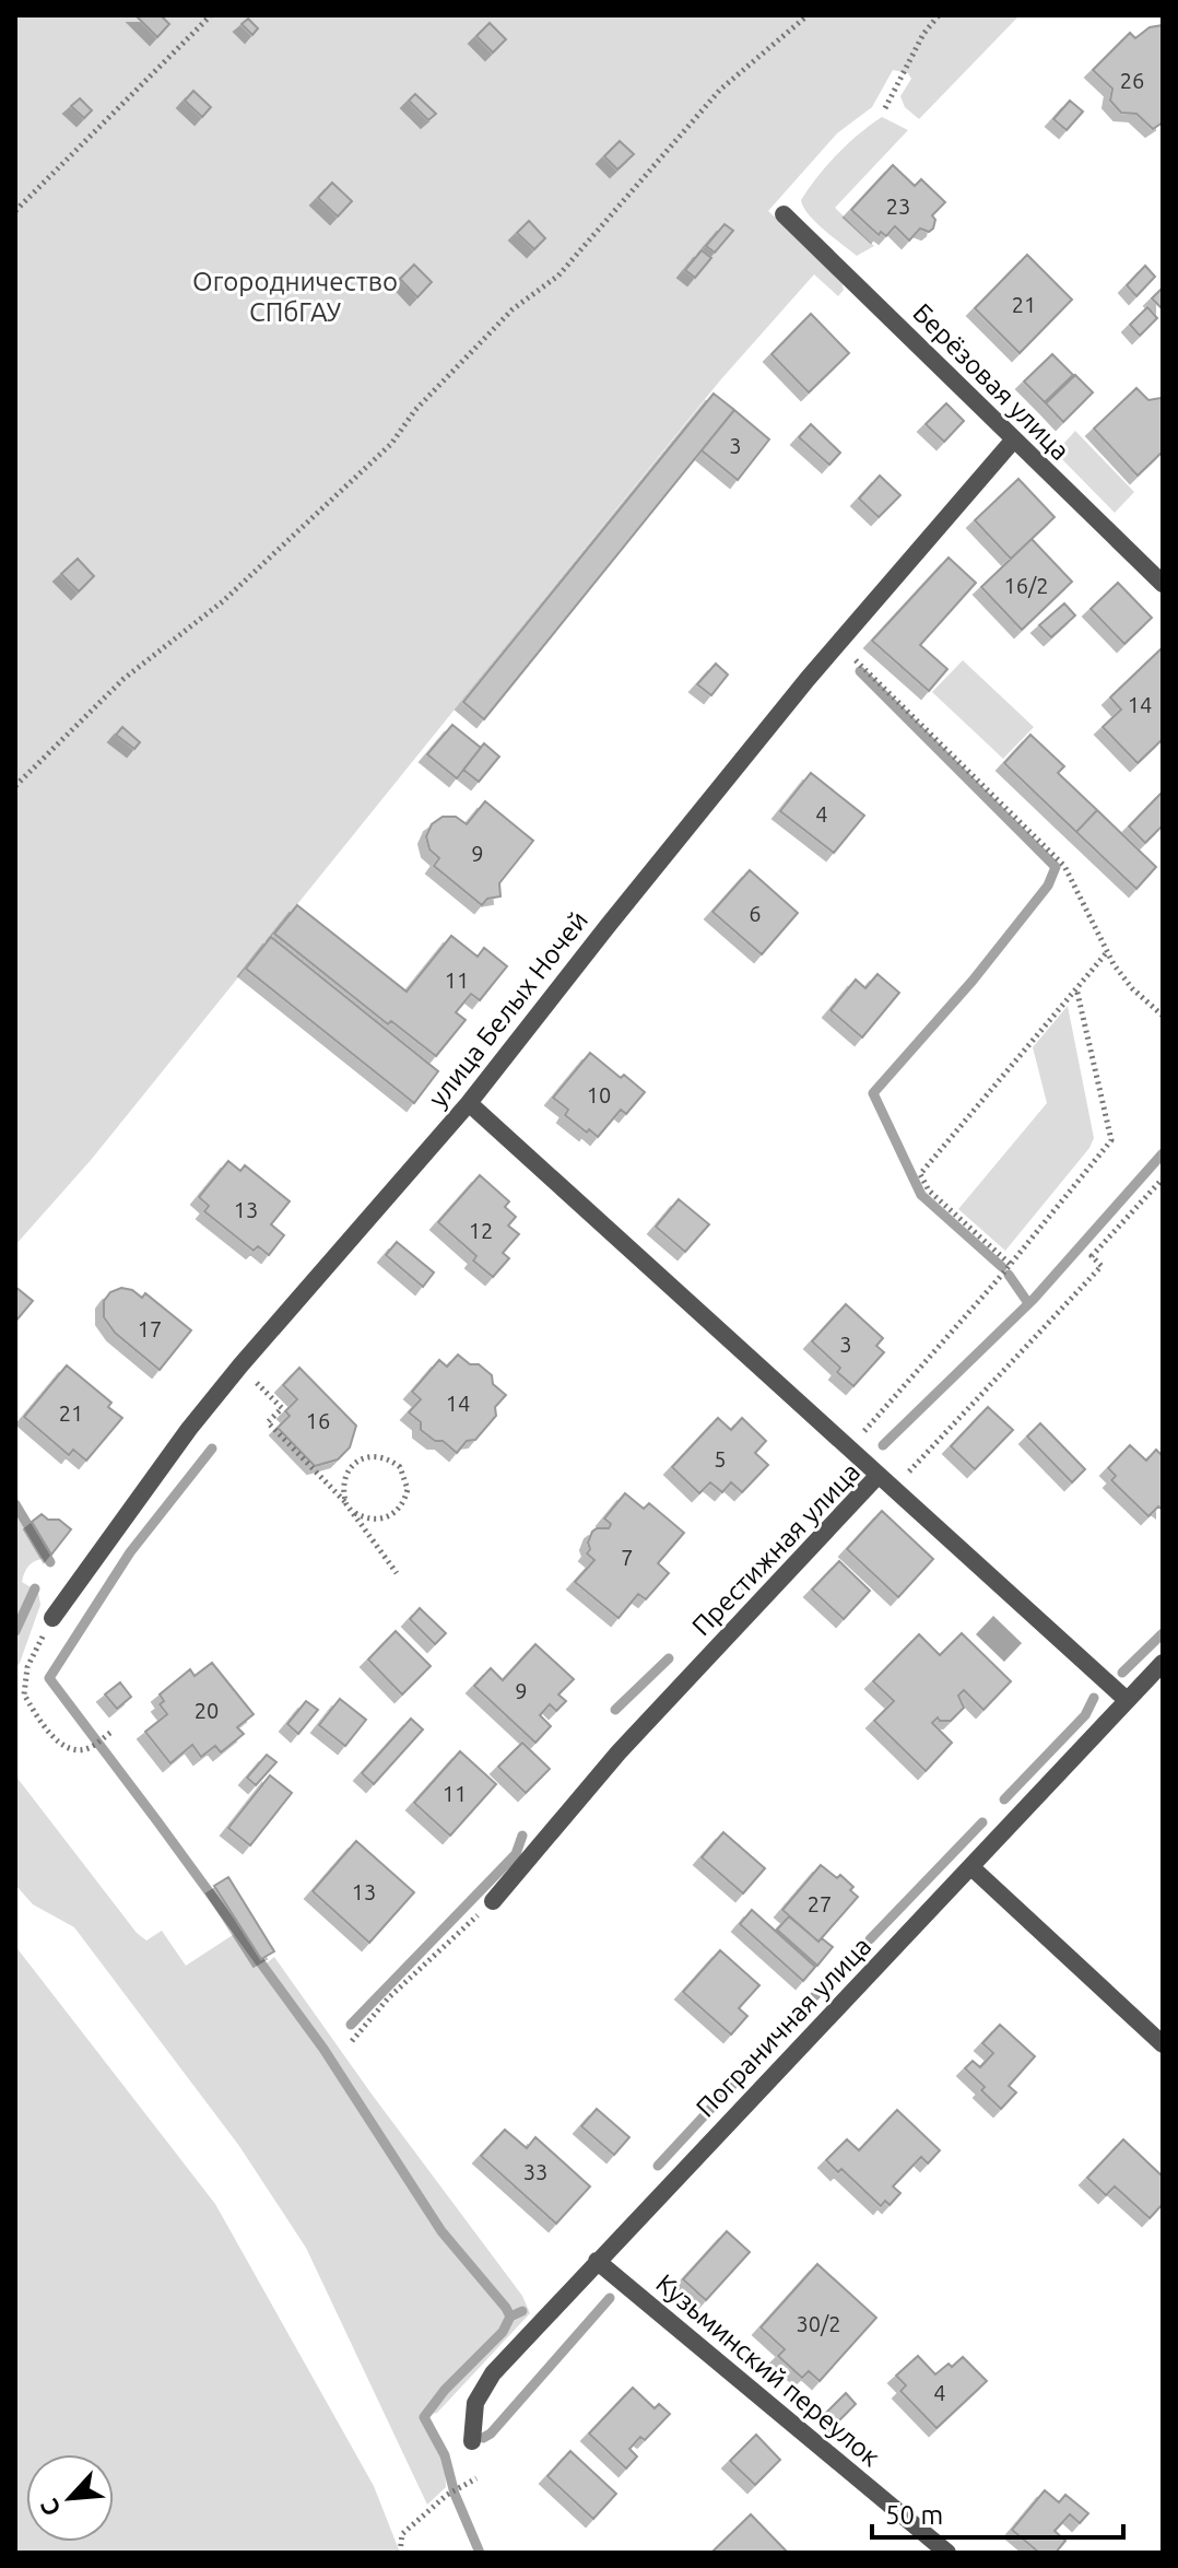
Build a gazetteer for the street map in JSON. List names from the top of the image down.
{
  "streets": {
    "street": [
      "Берёзовая улица",
      "улица Белых Ночей",
      "Престижная улица",
      "Пограничная улица",
      "Кузьминский переулок"
    ]
  },
  "crossings": [
    ["Берёзовая улица", "улица Белых Ночей"],
    ["Пограничная улица", "Кузьминский переулок"]
  ],
  "parks": ["Огородничество СПбГАУ"],
  "house_numbers": [
    "26",
    "23",
    "21",
    "3",
    "16/2",
    "14",
    "4",
    "9",
    "6",
    "11",
    "10",
    "13",
    "12",
    "17",
    "3",
    "14",
    "21",
    "16",
    "5",
    "7",
    "9",
    "20",
    "11",
    "13",
    "27",
    "33",
    "30/2",
    "4"
  ],
  "scale_bar": "50 m",
  "north": "bottom left"
}
